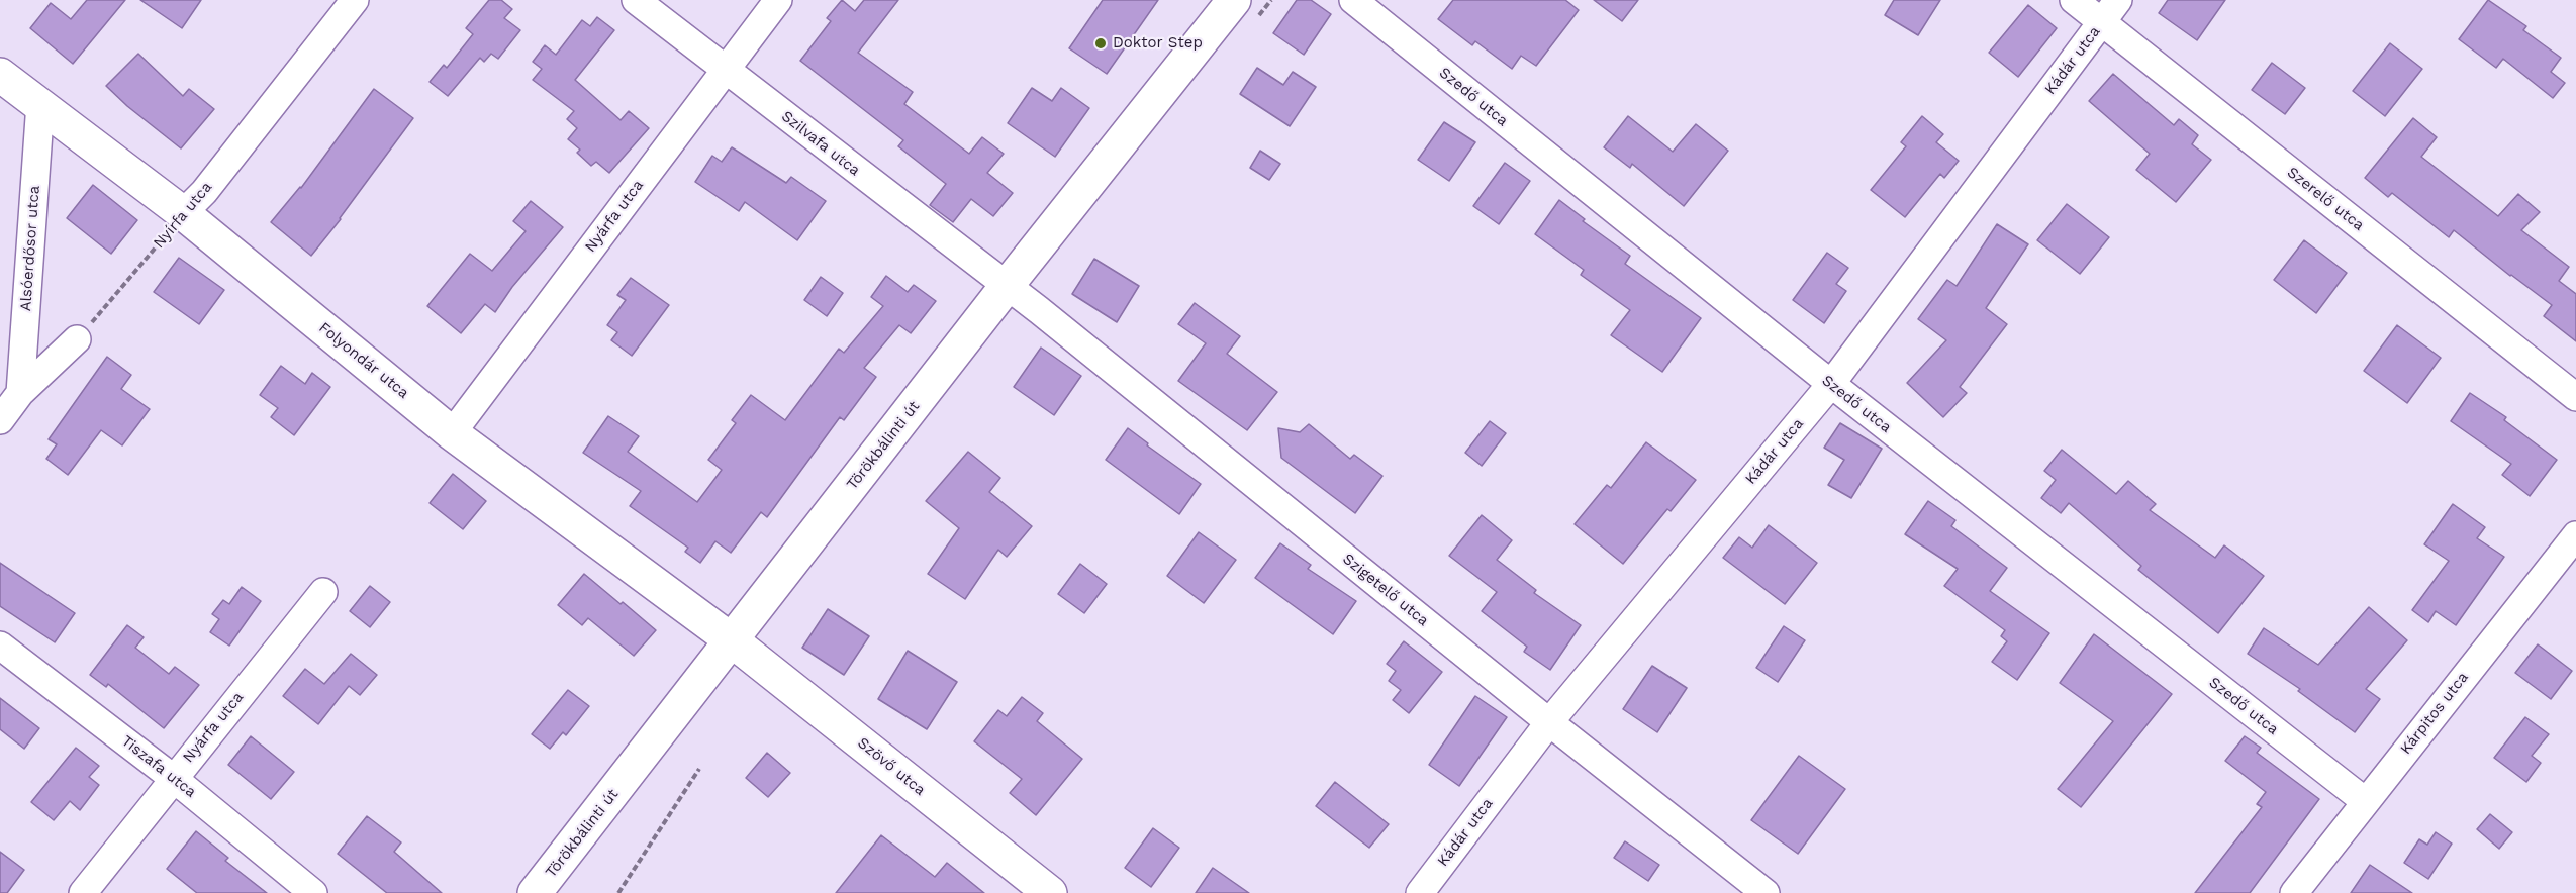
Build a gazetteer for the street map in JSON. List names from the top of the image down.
{
  "streets": {
    "street": [
      "Kádár utca",
      "Szedő utca",
      "Szilvafa utca",
      "Szerelő utca",
      "Nyírfa utca",
      "Nyárfa utca",
      "Alsóerdősor utca",
      "Folyondár utca",
      "Törökbálinti út",
      "Szigetelő utca",
      "Kárpitos utca",
      "Tiszafa utca",
      "Szövő utca"
    ]
  },
  "crossings": [
    ["Kádár utca", "Szedő utca"],
    ["Kádár utca", "Szerelő utca"],
    ["Kádár utca", "Szigetelő utca"],
    ["Szedő utca", "Kárpitos utca"],
    ["Szilvafa utca", "Nyárfa utca"],
    ["Szilvafa utca", "Törökbálinti út"],
    ["Szilvafa utca", "Szigetelő utca"],
    ["Nyírfa utca", "Folyondár utca"],
    ["Nyárfa utca", "Folyondár utca"],
    ["Nyárfa utca", "Tiszafa utca"],
    ["Alsóerdősor utca", "Folyondár utca"],
    ["Folyondár utca", "Törökbálinti út"],
    ["Folyondár utca", "Szövő utca"],
    ["Törökbálinti út", "Szigetelő utca"],
    ["Törökbálinti út", "Szövő utca"]
  ],
  "places": ["Doktor Step"]
}
